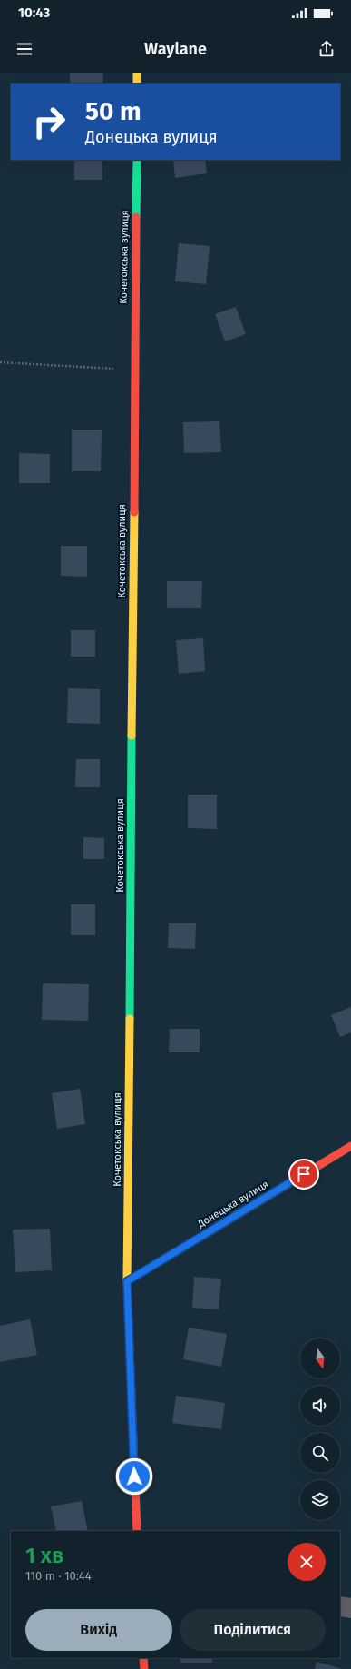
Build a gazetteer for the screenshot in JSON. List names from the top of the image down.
{
  "streets": {
    "main road": ["Кочетокська вулиця", "Донецька вулиця"]
  },
  "crossings": [
    ["Кочетокська вулиця", "Донецька вулиця"]
  ],
  "north": "bottom",
  "page": {
    "status": "10:43",
    "header": "Waylane",
    "turn": ["50 m", "Донецька вулиця"],
    "heading": ["1 хв", "110 m · 10:44"],
    "buttons": ["Вихід", "Поділитися"]
  }
}
